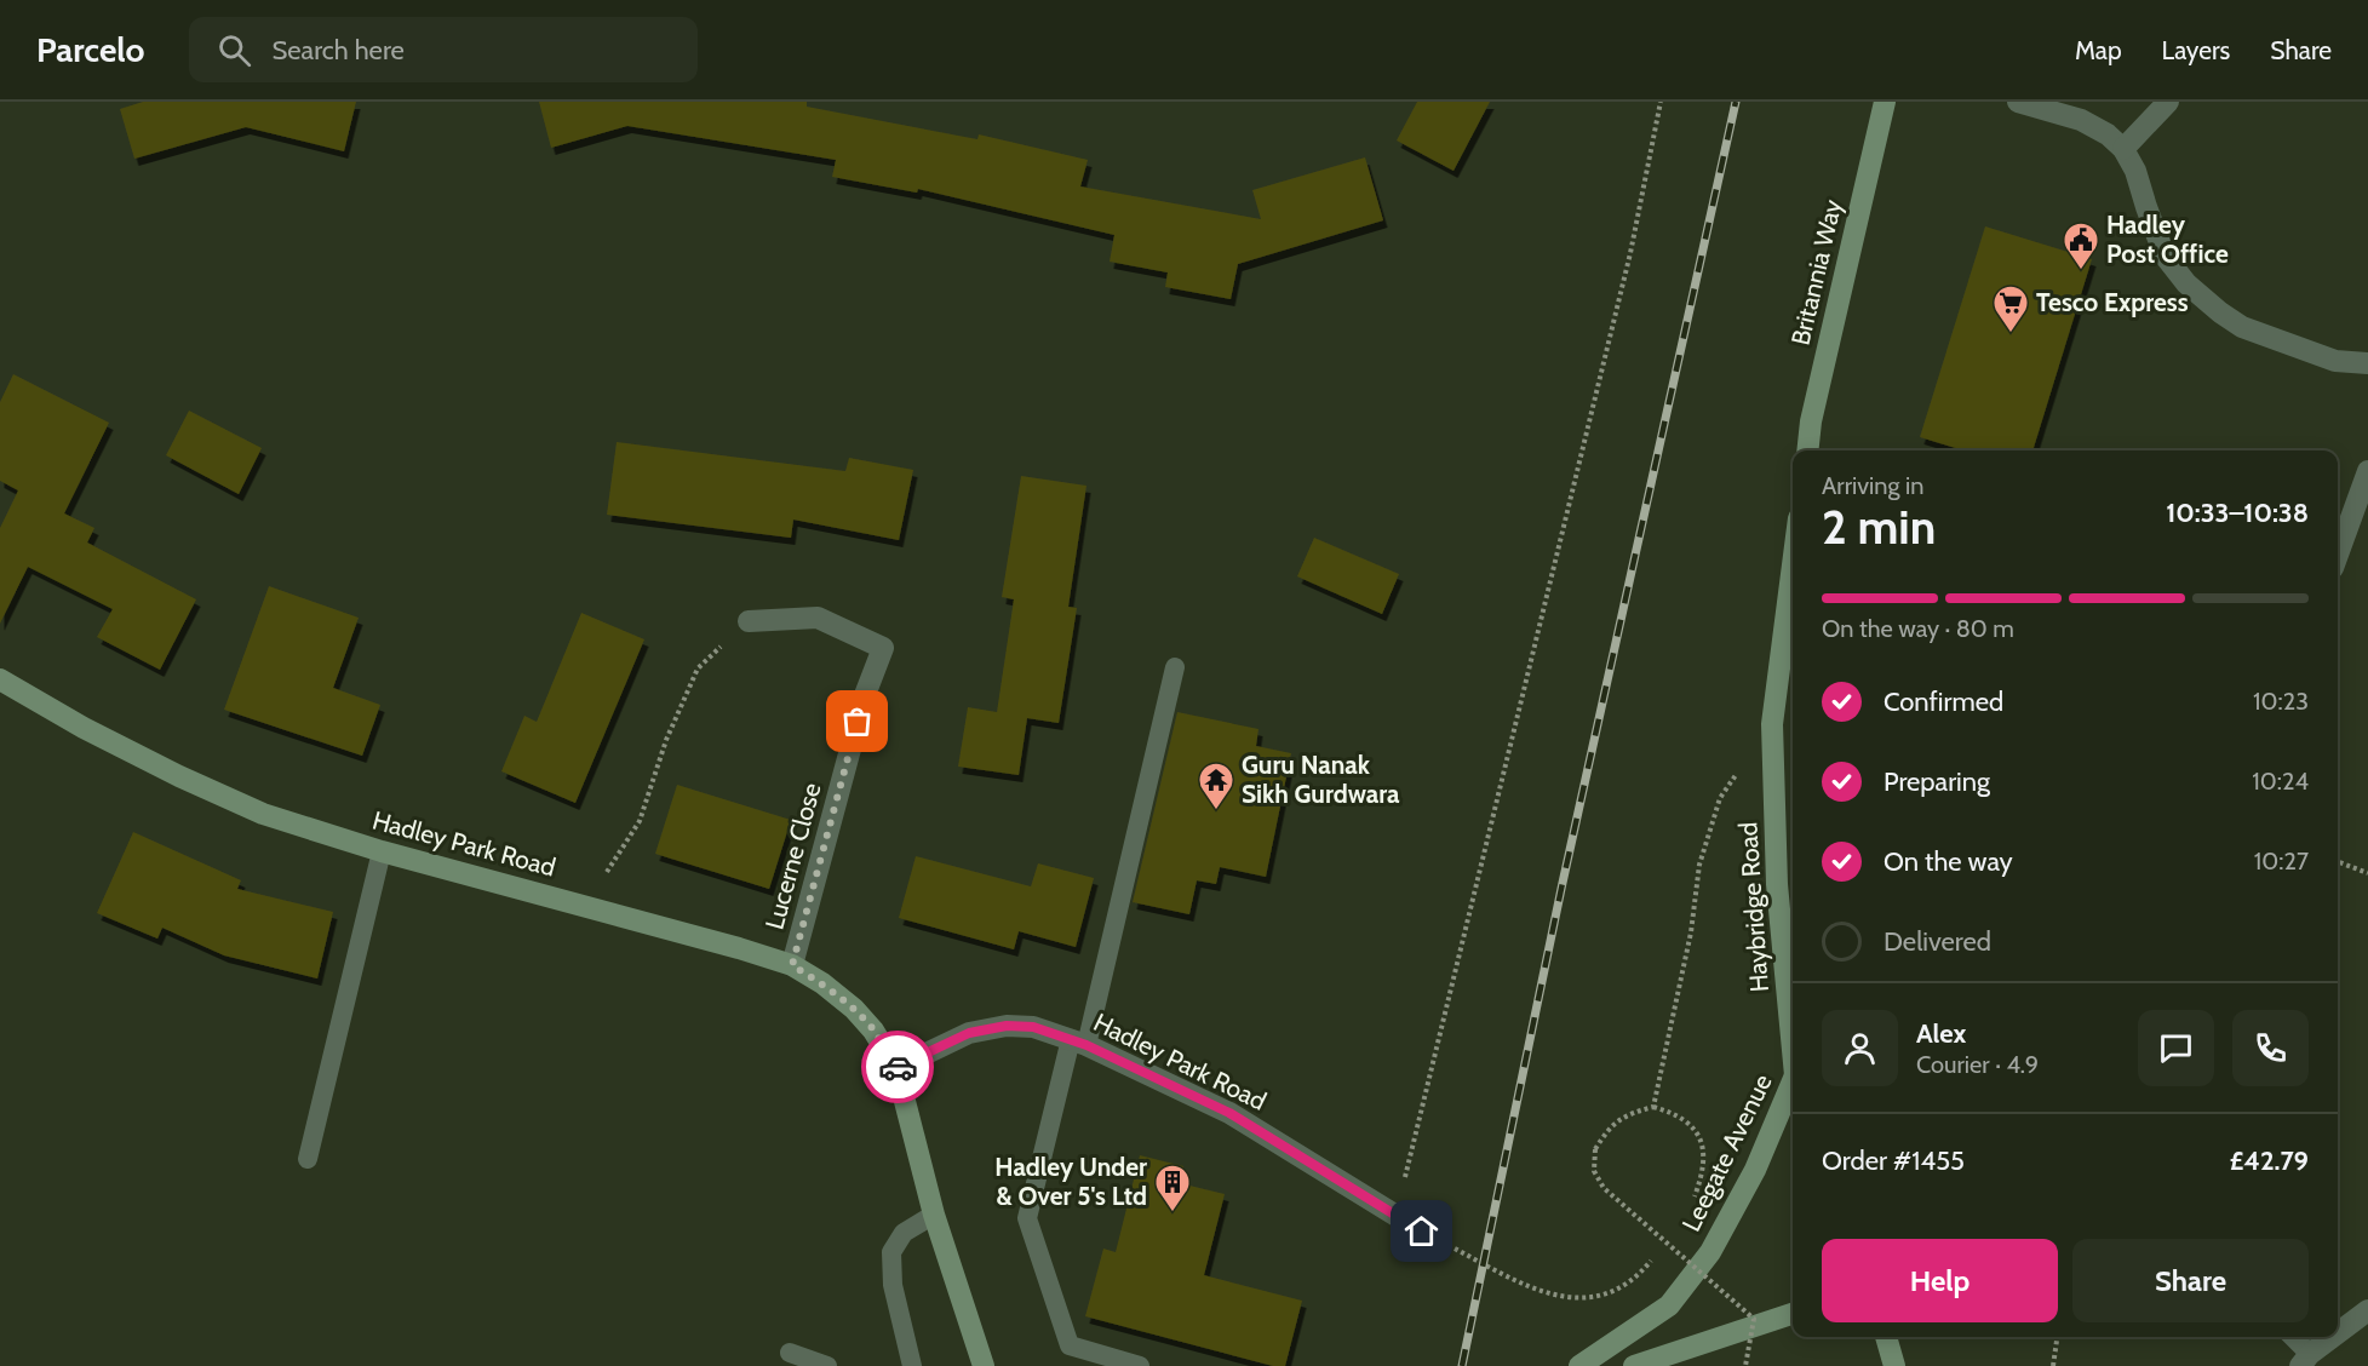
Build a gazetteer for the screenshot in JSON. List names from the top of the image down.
{
  "streets": {
    "street": [
      "Britannia Way",
      "Hadley Park Road",
      "Lucerne Close",
      "Haybridge Road",
      "Leegate Avenue"
    ]
  },
  "crossings": [
    ["Hadley Park Road", "Lucerne Close"]
  ],
  "places": {
    "public building": ["Hadley Post Office"],
    "supermarket": ["Tesco Express"],
    "temple": ["Guru Nanak Sikh Gurdwara"],
    "building": ["Hadley Under & Over 5's Ltd"]
  },
  "page": {
    "header": "Parcelo",
    "search": "Search here",
    "nav": ["Map", "Layers", "Share"],
    "heading": ["2 min", "Arriving in", "10:33–10:38"],
    "panel": [
      "Alex",
      "Courier · 4.9",
      "Order #1455",
      "£42.79"
    ],
    "bar": "On the way · 80 m",
    "list": [
      ["Confirmed", "10:23"],
      ["Preparing", "10:24"],
      ["On the way", "10:27"],
      "Delivered"
    ],
    "buttons": ["Help", "Share"]
  }
}
